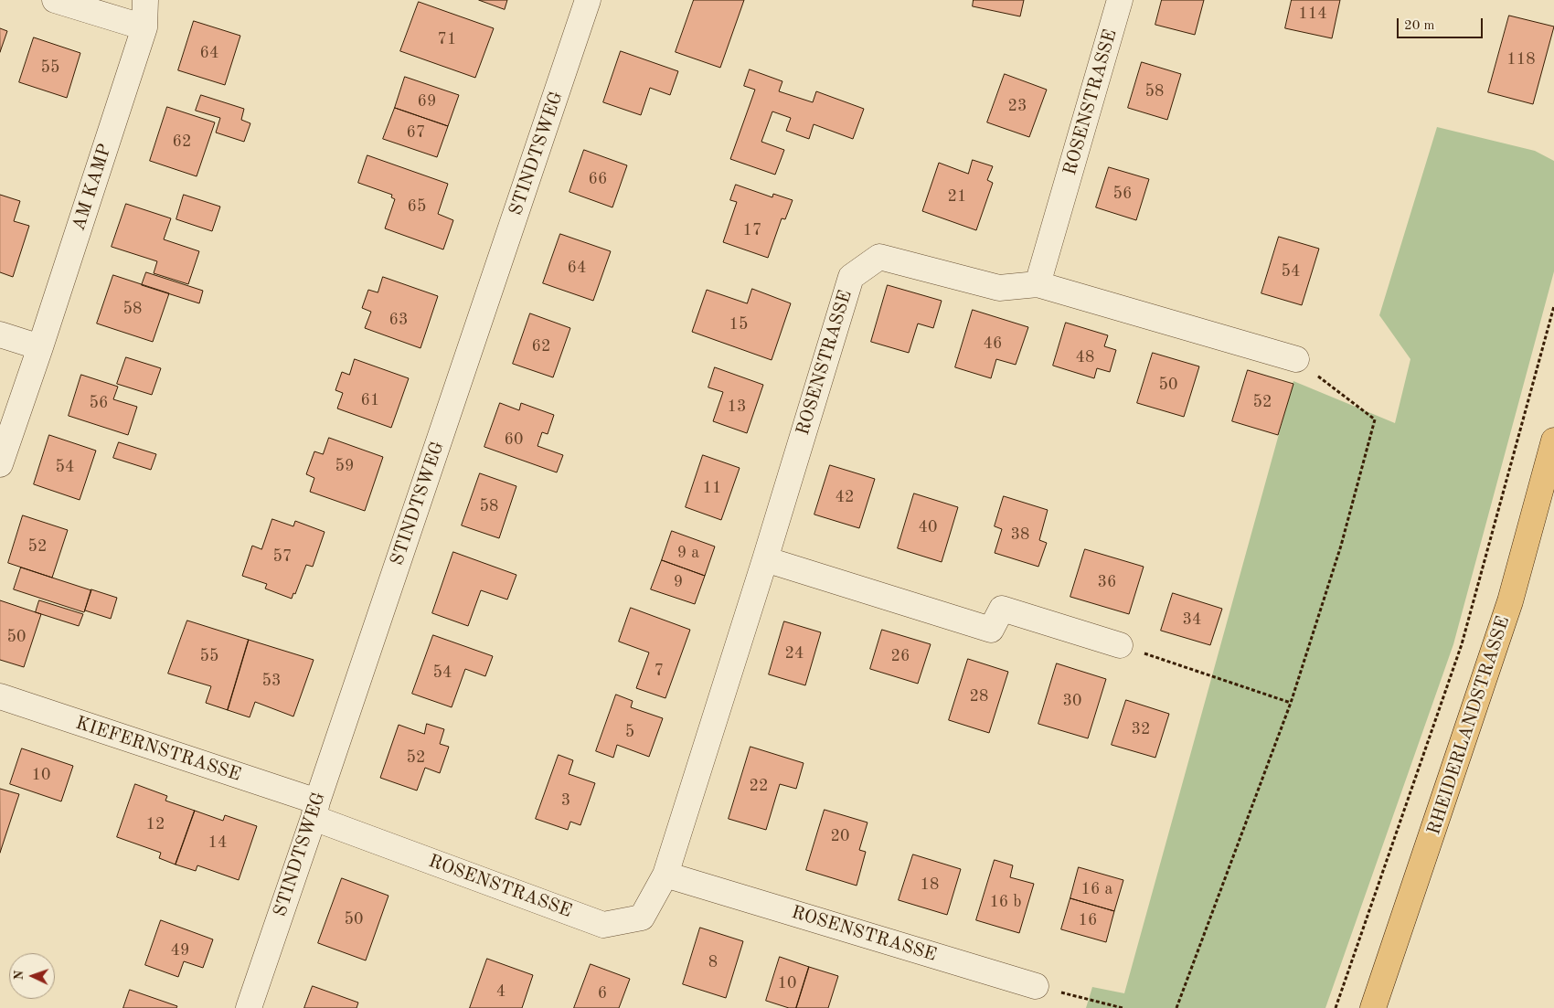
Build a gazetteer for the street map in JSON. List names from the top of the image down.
{
  "streets": {
    "main road": ["RHEIDERLANDSTRASSE"],
    "street": [
      "ROSENSTRASSE",
      "STINDTSWEG",
      "AM KAMP",
      "KIEFERNSTRASSE"
    ]
  },
  "crossings": [
    ["ROSENSTRASSE", "STINDTSWEG"],
    ["ROSENSTRASSE", "KIEFERNSTRASSE"],
    ["STINDTSWEG", "KIEFERNSTRASSE"]
  ],
  "house_numbers": [
    "114",
    "71",
    "64",
    "118",
    "55",
    "58",
    "69",
    "23",
    "67",
    "62",
    "66",
    "56",
    "21",
    "65",
    "17",
    "64",
    "54",
    "58",
    "63",
    "15",
    "46",
    "62",
    "48",
    "50",
    "61",
    "52",
    "56",
    "13",
    "60",
    "59",
    "54",
    "11",
    "42",
    "58",
    "40",
    "38",
    "52",
    "9 a",
    "57",
    "9",
    "36",
    "34",
    "50",
    "24",
    "55",
    "26",
    "7",
    "54",
    "53",
    "28",
    "30",
    "32",
    "5",
    "52",
    "10",
    "22",
    "3",
    "12",
    "20",
    "14",
    "18",
    "16 a",
    "16 b",
    "50",
    "16",
    "49",
    "8",
    "10",
    "4",
    "6"
  ],
  "scale_bar": "20 m",
  "north": "left"
}
